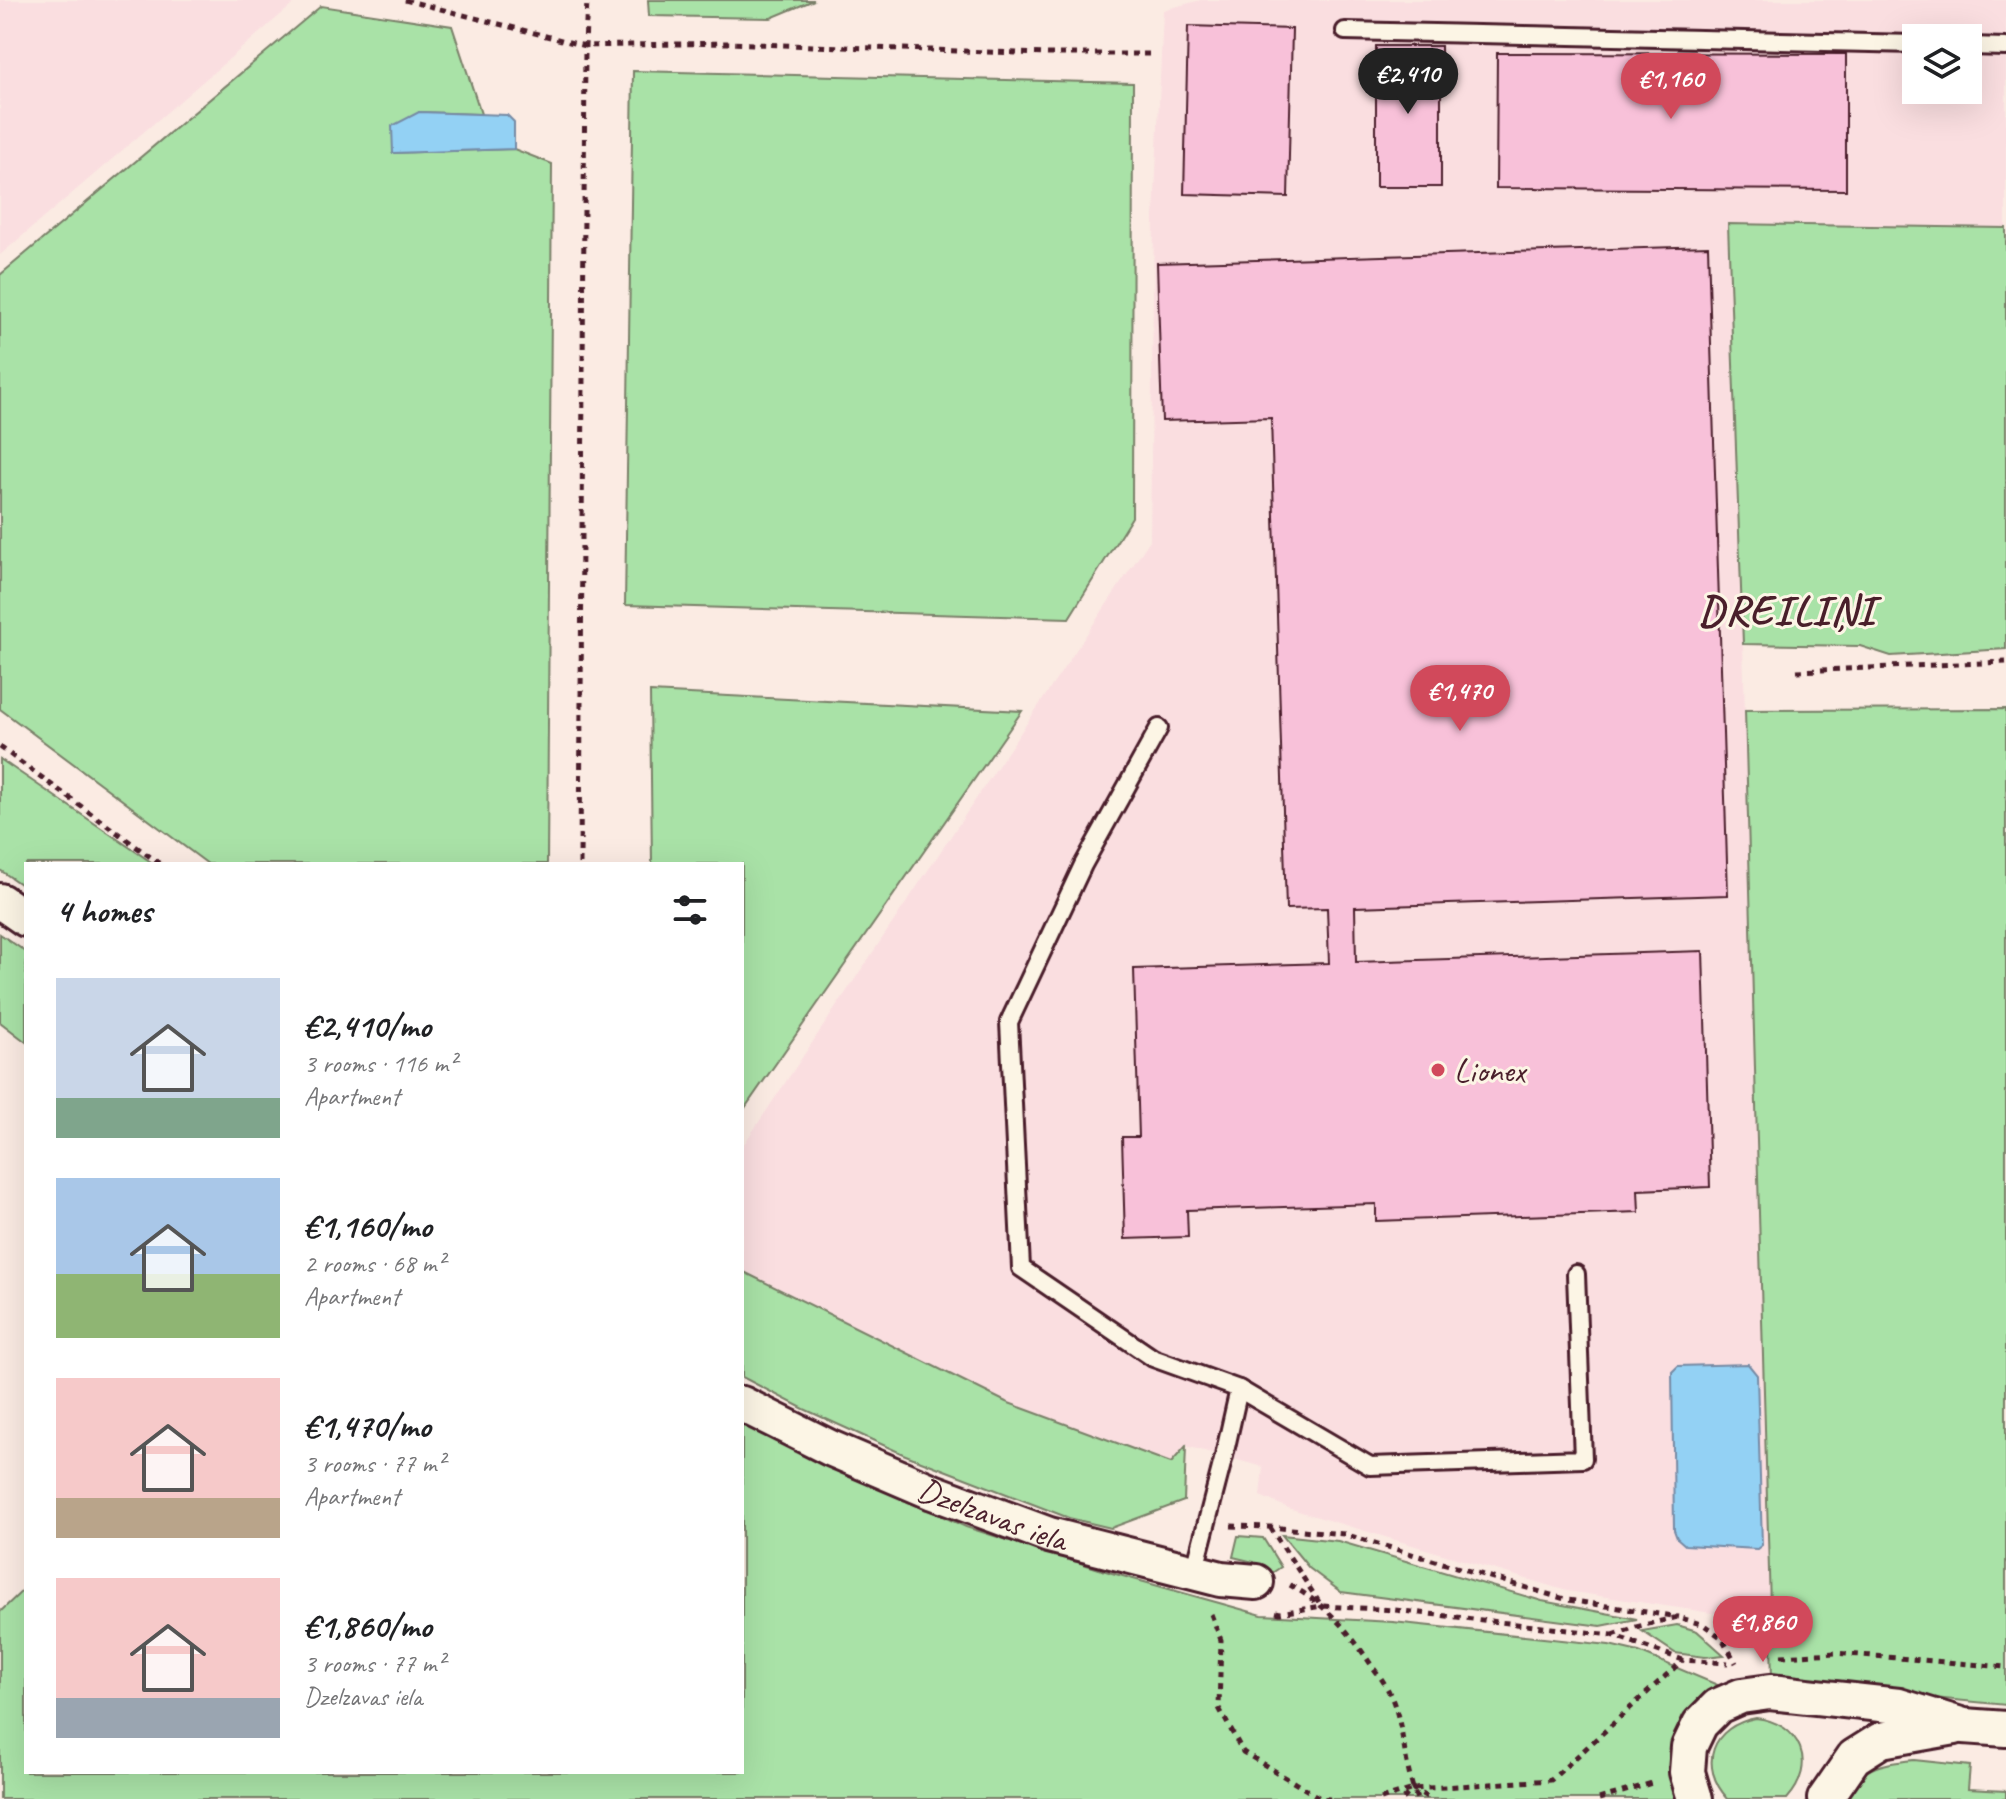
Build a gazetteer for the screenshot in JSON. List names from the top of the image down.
{
  "streets": {
    "street": ["Dzelzavas iela"]
  },
  "districts": ["DREILIŅI"],
  "places": ["Lionex"],
  "page": {
    "price": [
      "€2,410",
      "€1,160",
      "€1,470",
      "€1,860"
    ],
    "heading": "4 homes",
    "list": [
      {
        "name": "€2,410/mo",
        "note": "3 rooms · 116 m² · Apartment"
      },
      {
        "name": "€1,160/mo",
        "note": "2 rooms · 68 m² · Apartment"
      },
      {
        "name": "€1,470/mo",
        "note": "3 rooms · 77 m² · Apartment"
      },
      {
        "name": "€1,860/mo",
        "note": "3 rooms · 77 m² · Dzelzavas iela"
      }
    ]
  }
}
